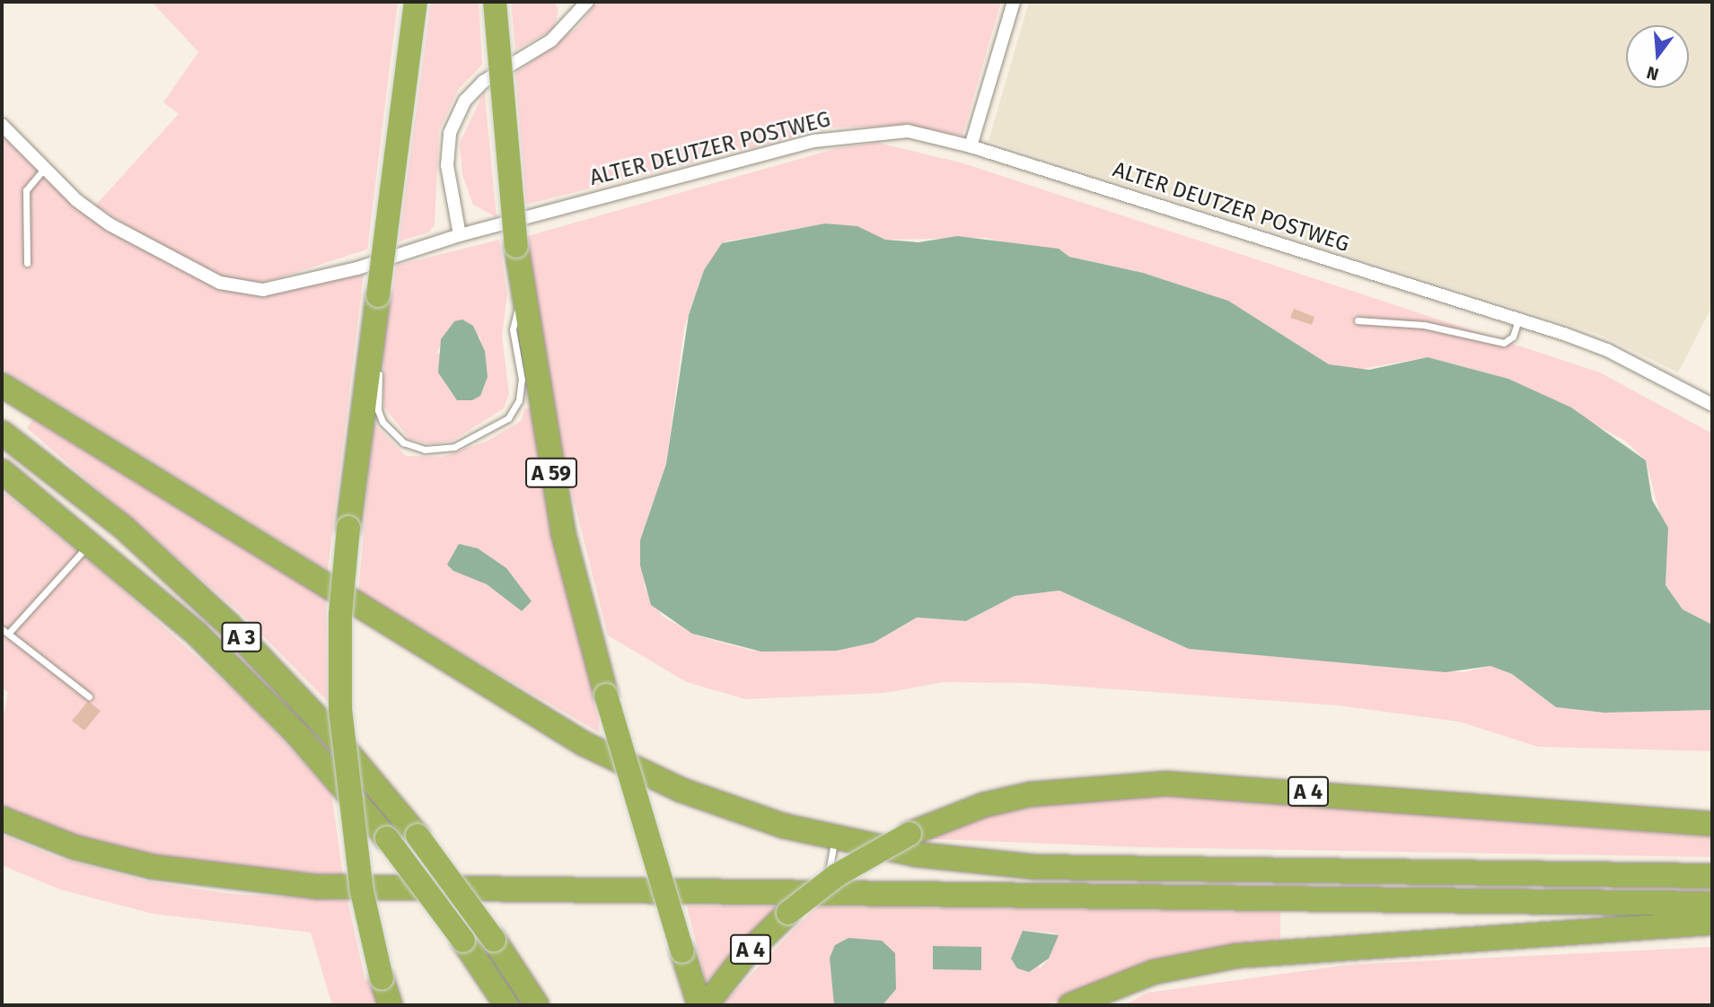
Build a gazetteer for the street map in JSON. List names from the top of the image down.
{
  "streets": {
    "highway": ["A 59", "A 3", "A 4"],
    "street": ["ALTER DEUTZER POSTWEG"]
  },
  "north": "bottom"
}
